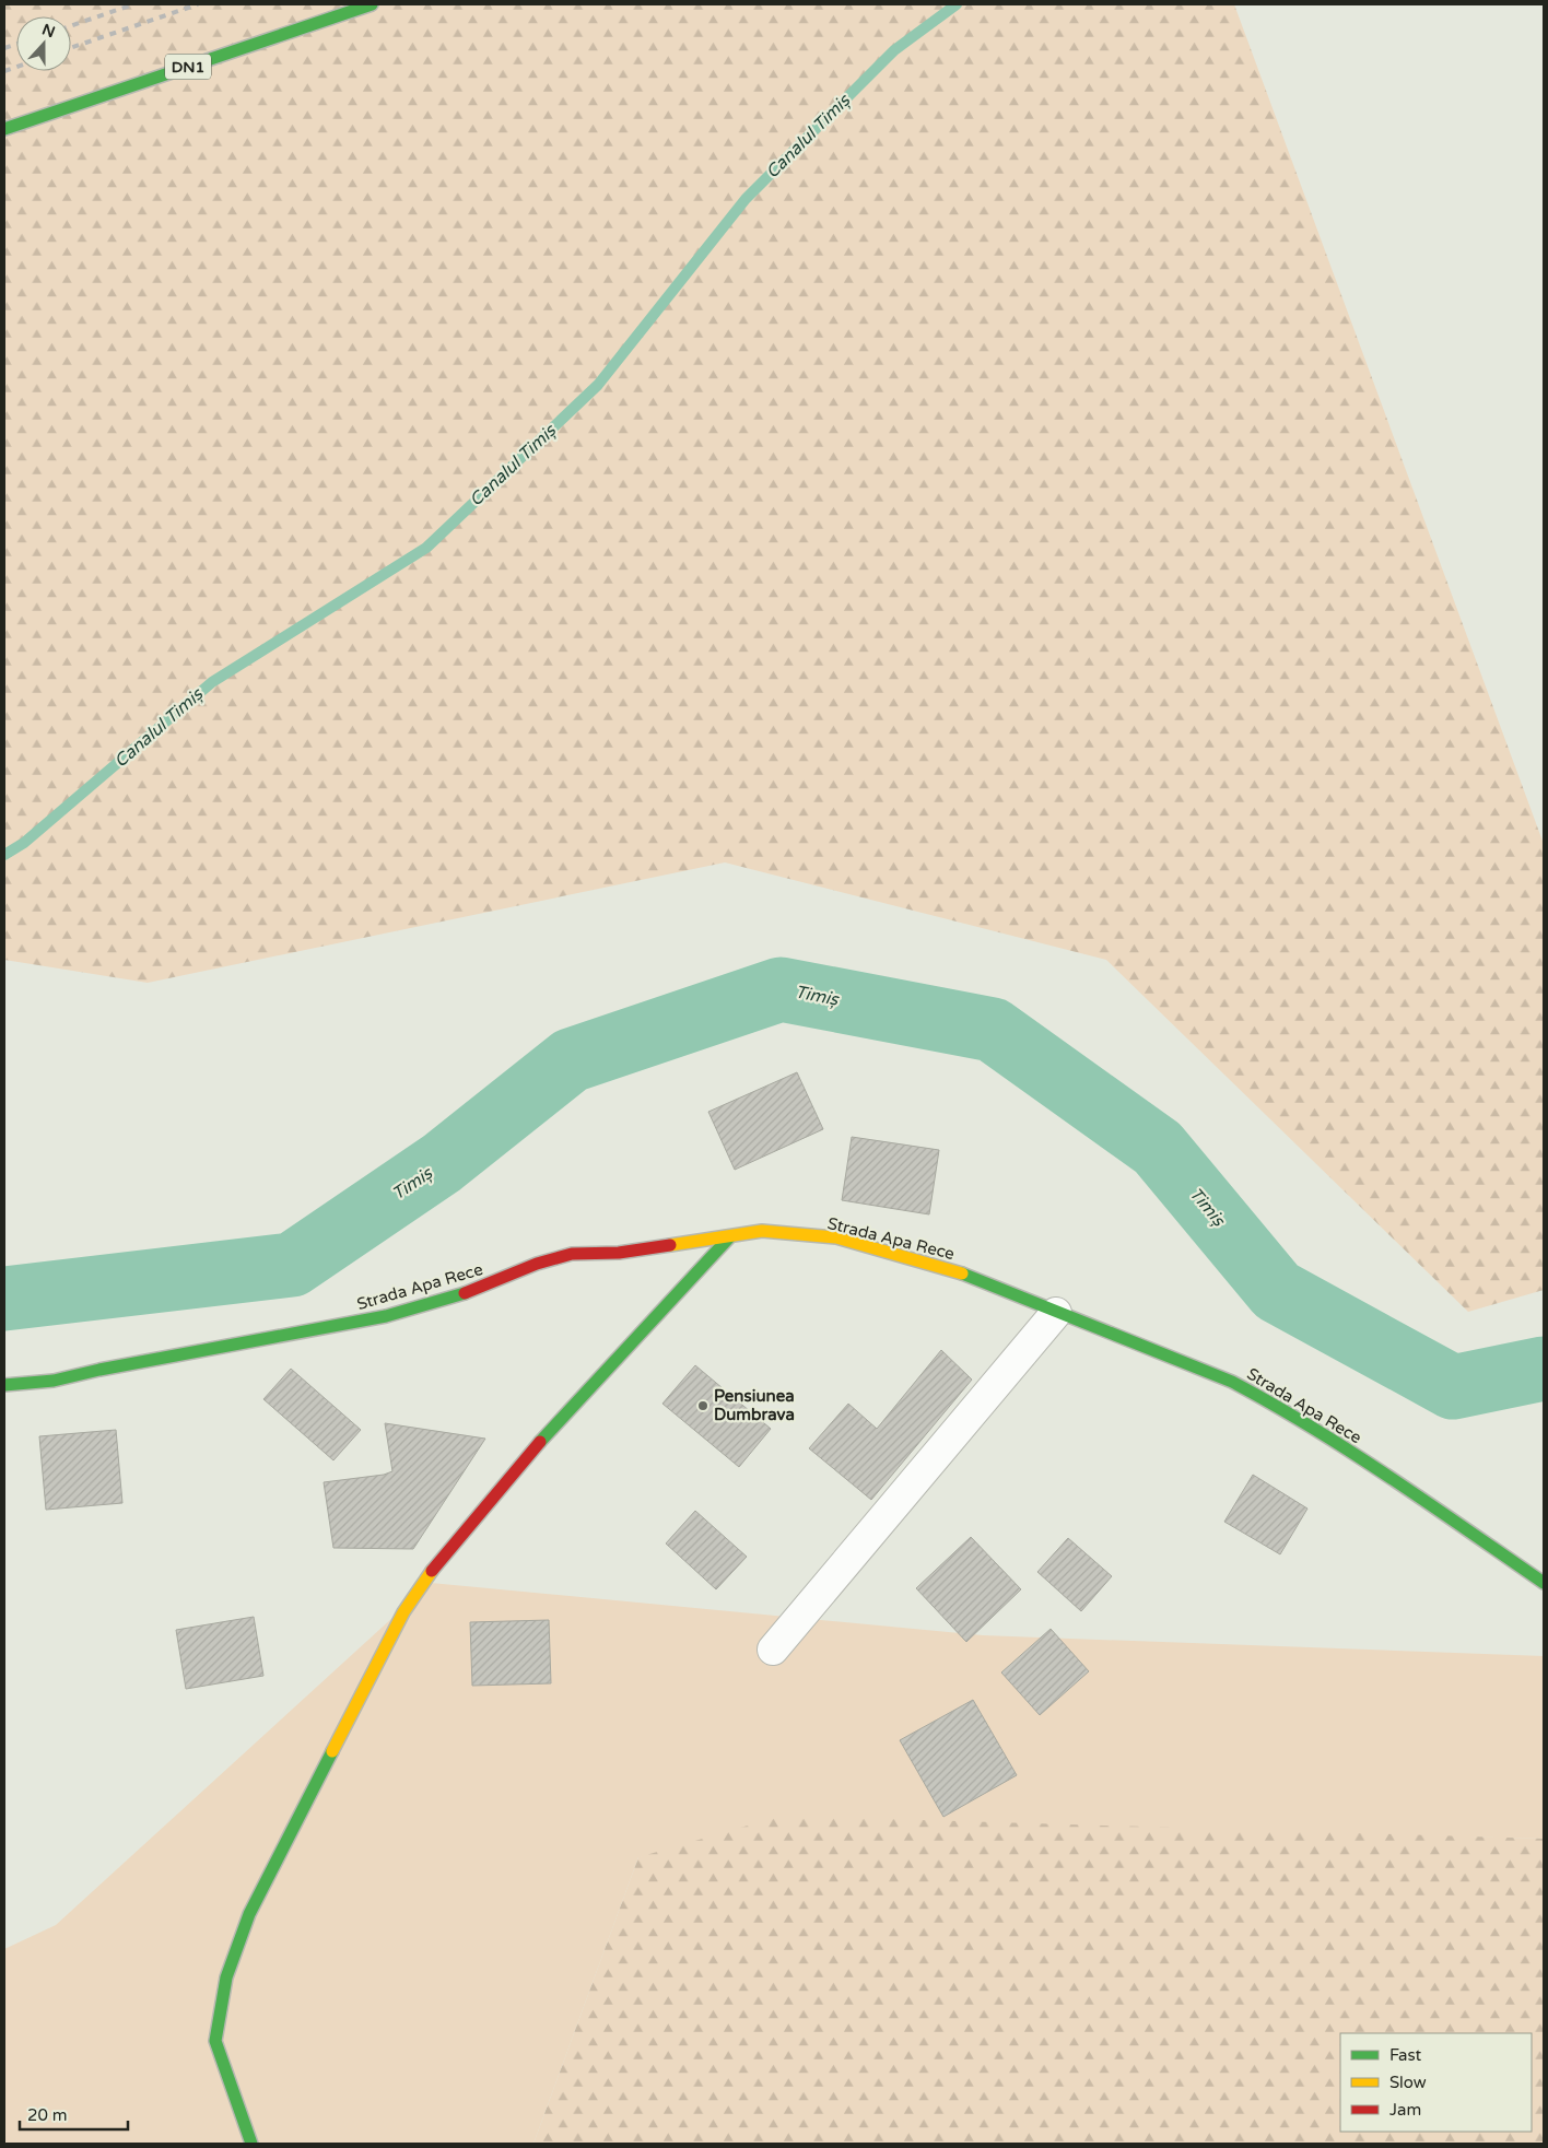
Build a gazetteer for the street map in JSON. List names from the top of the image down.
{
  "streets": {
    "main road": ["DN1", "Strada Apa Rece"]
  },
  "water": ["Canalul Timiș", "Timiș"],
  "places": ["Pensiunea Dumbrava"],
  "legend": ["Fast", "Slow", "Jam"],
  "scale_bar": "20 m",
  "north": "top"
}
